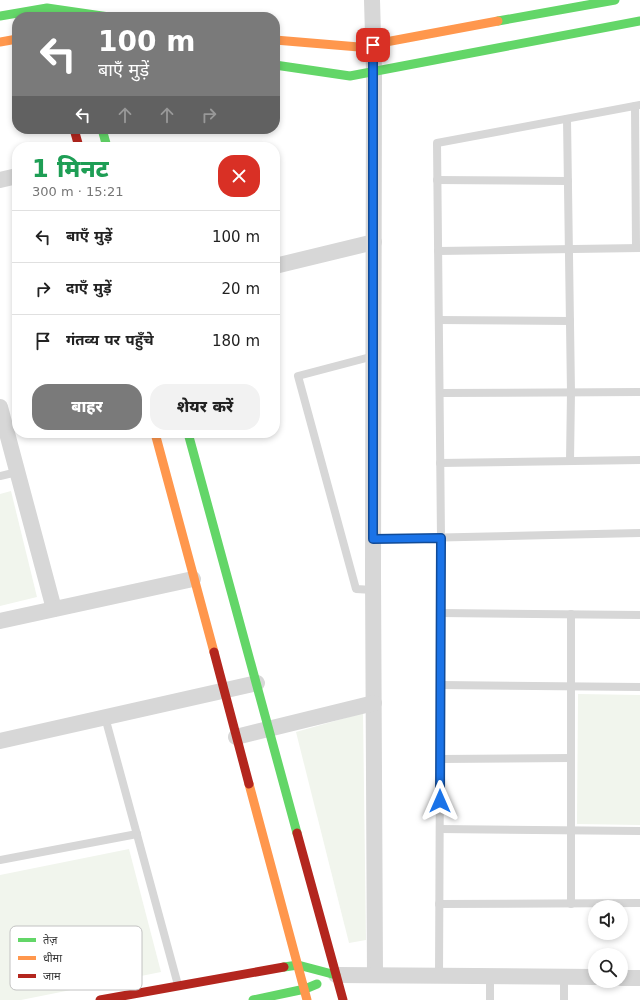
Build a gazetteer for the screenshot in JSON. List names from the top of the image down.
{
  "legend": ["तेज़", "धीमा", "जाम"],
  "page": {
    "turn": ["100 m", "बाएँ मुड़ें"],
    "heading": ["1 मिनट", "300 m · 15:21"],
    "list": [
      {
        "name": "बाएँ मुड़ें",
        "value": "100 m"
      },
      {
        "name": "दाएँ मुड़ें",
        "value": "20 m"
      },
      {
        "name": "गंतव्य पर पहुँचे",
        "value": "180 m"
      }
    ],
    "buttons": ["बाहर", "शेयर करें"]
  }
}
